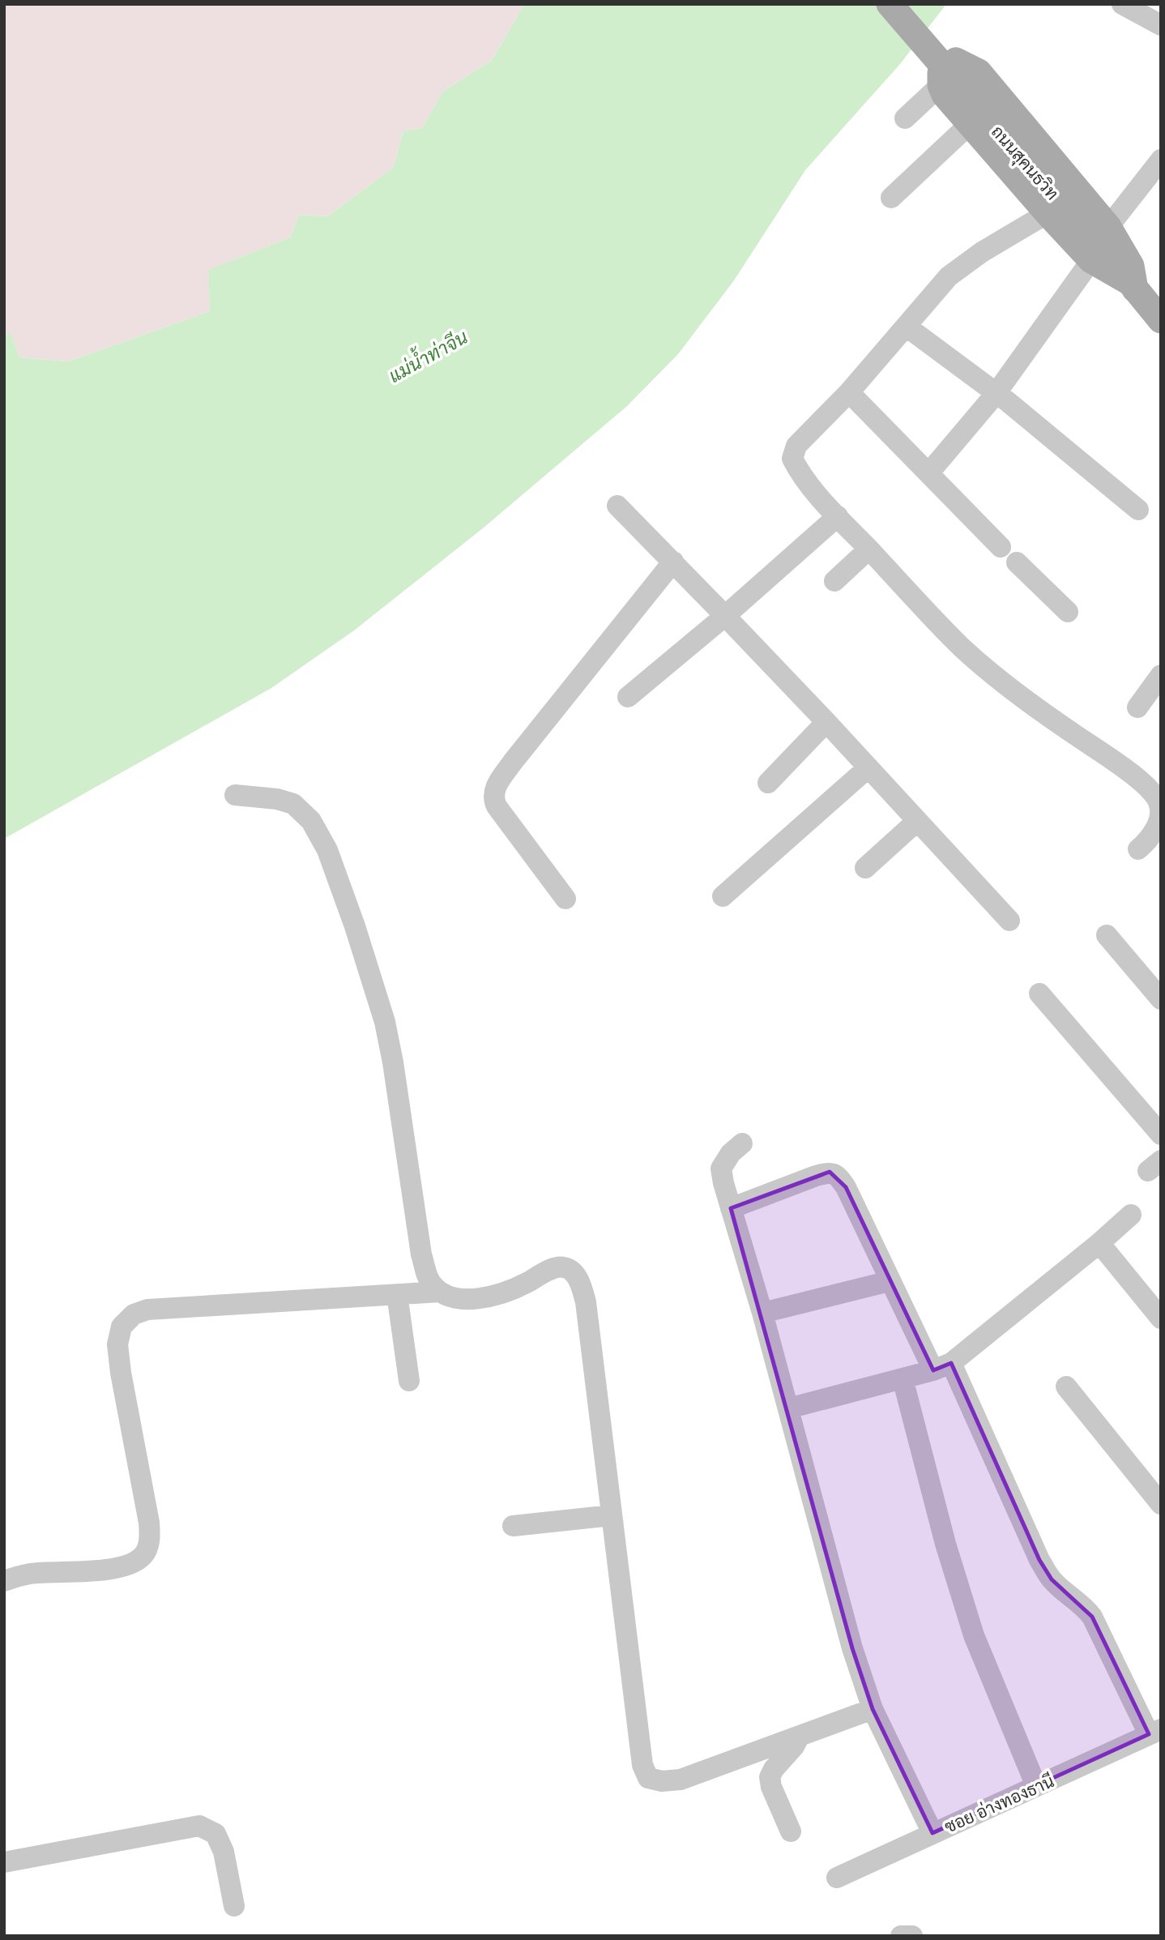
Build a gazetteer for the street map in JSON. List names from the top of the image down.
{
  "streets": {
    "main road": ["ถนนสุคนธวิท"],
    "street": ["ซอย อ่างทองธานี"]
  },
  "water": ["แม่น้ำท่าจีน"]
}
